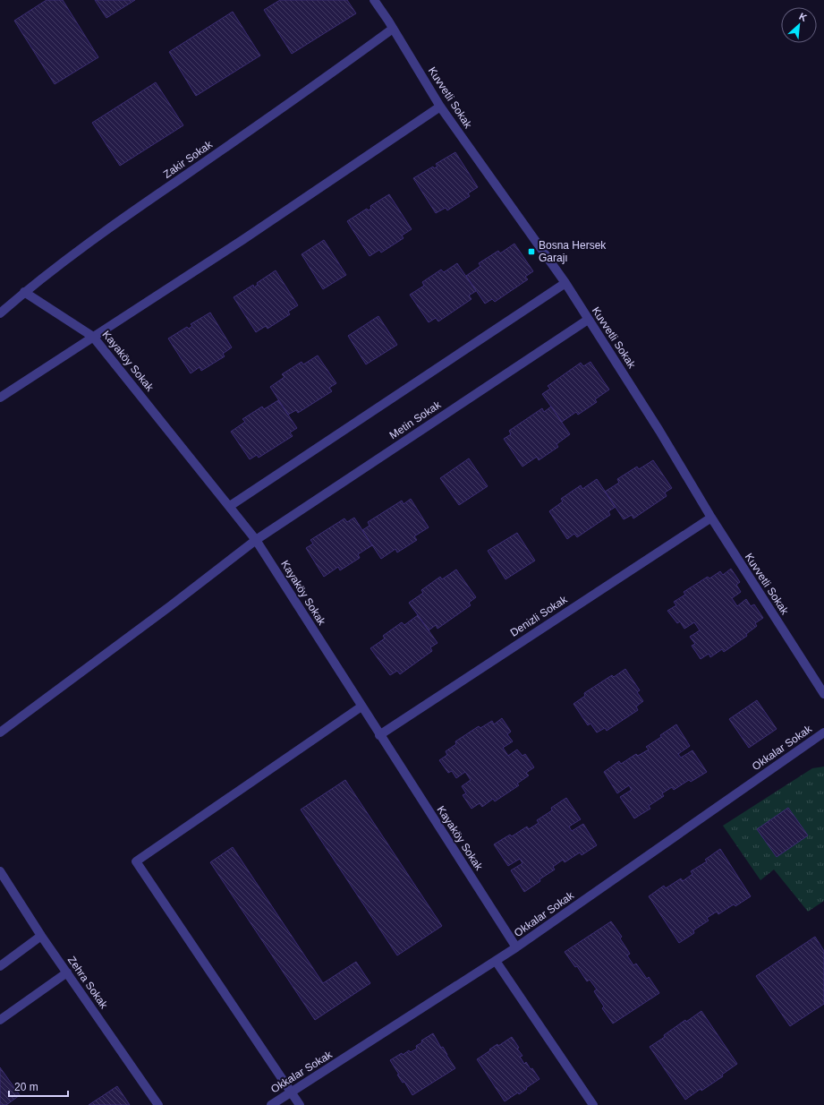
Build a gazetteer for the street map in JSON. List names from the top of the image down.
{
  "streets": {
    "street": [
      "Kuvvetli Sokak",
      "Zakir Sokak",
      "Kayaköy Sokak",
      "Metin Sokak",
      "Denizli Sokak",
      "Okkalar Sokak",
      "Zehra Sokak"
    ]
  },
  "crossings": [
    ["Kuvvetli Sokak", "Zakir Sokak"],
    ["Kuvvetli Sokak", "Metin Sokak"],
    ["Kuvvetli Sokak", "Denizli Sokak"],
    ["Zakir Sokak", "Kayaköy Sokak"],
    ["Kayaköy Sokak", "Metin Sokak"],
    ["Kayaköy Sokak", "Denizli Sokak"],
    ["Kayaköy Sokak", "Okkalar Sokak"]
  ],
  "places": {
    "transit": ["Bosna Hersek Garajı"]
  },
  "scale_bar": "20 m",
  "north": "top right"
}
